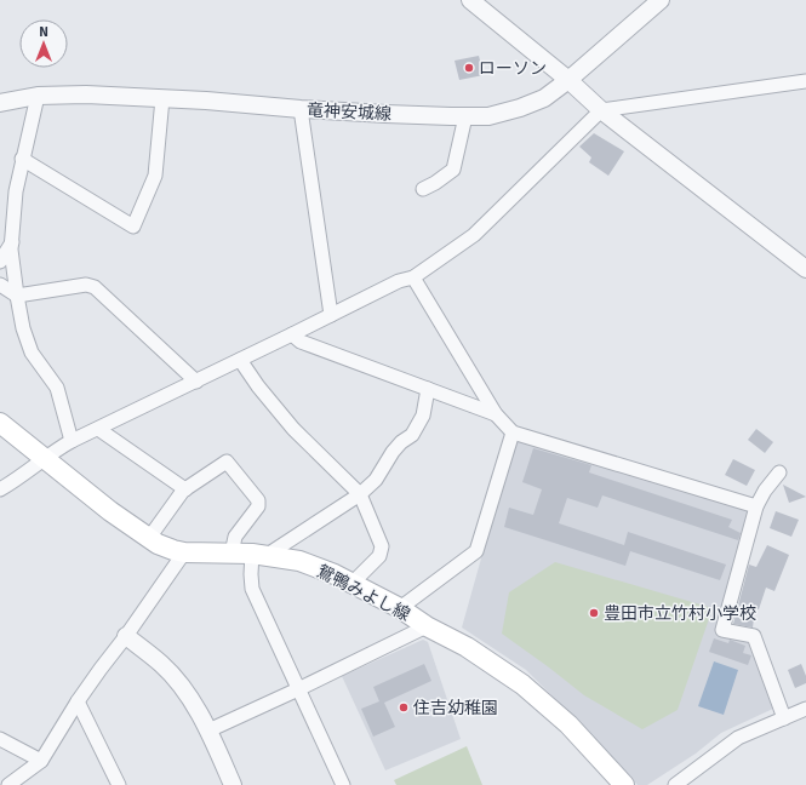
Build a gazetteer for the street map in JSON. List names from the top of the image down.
{
  "streets": {
    "main road": ["鴛鴨みよし線"],
    "street": ["竜神安城線"]
  },
  "places": ["ローソン", "豊田市立竹村小学校", "住吉幼稚園"],
  "north": "top"
}
